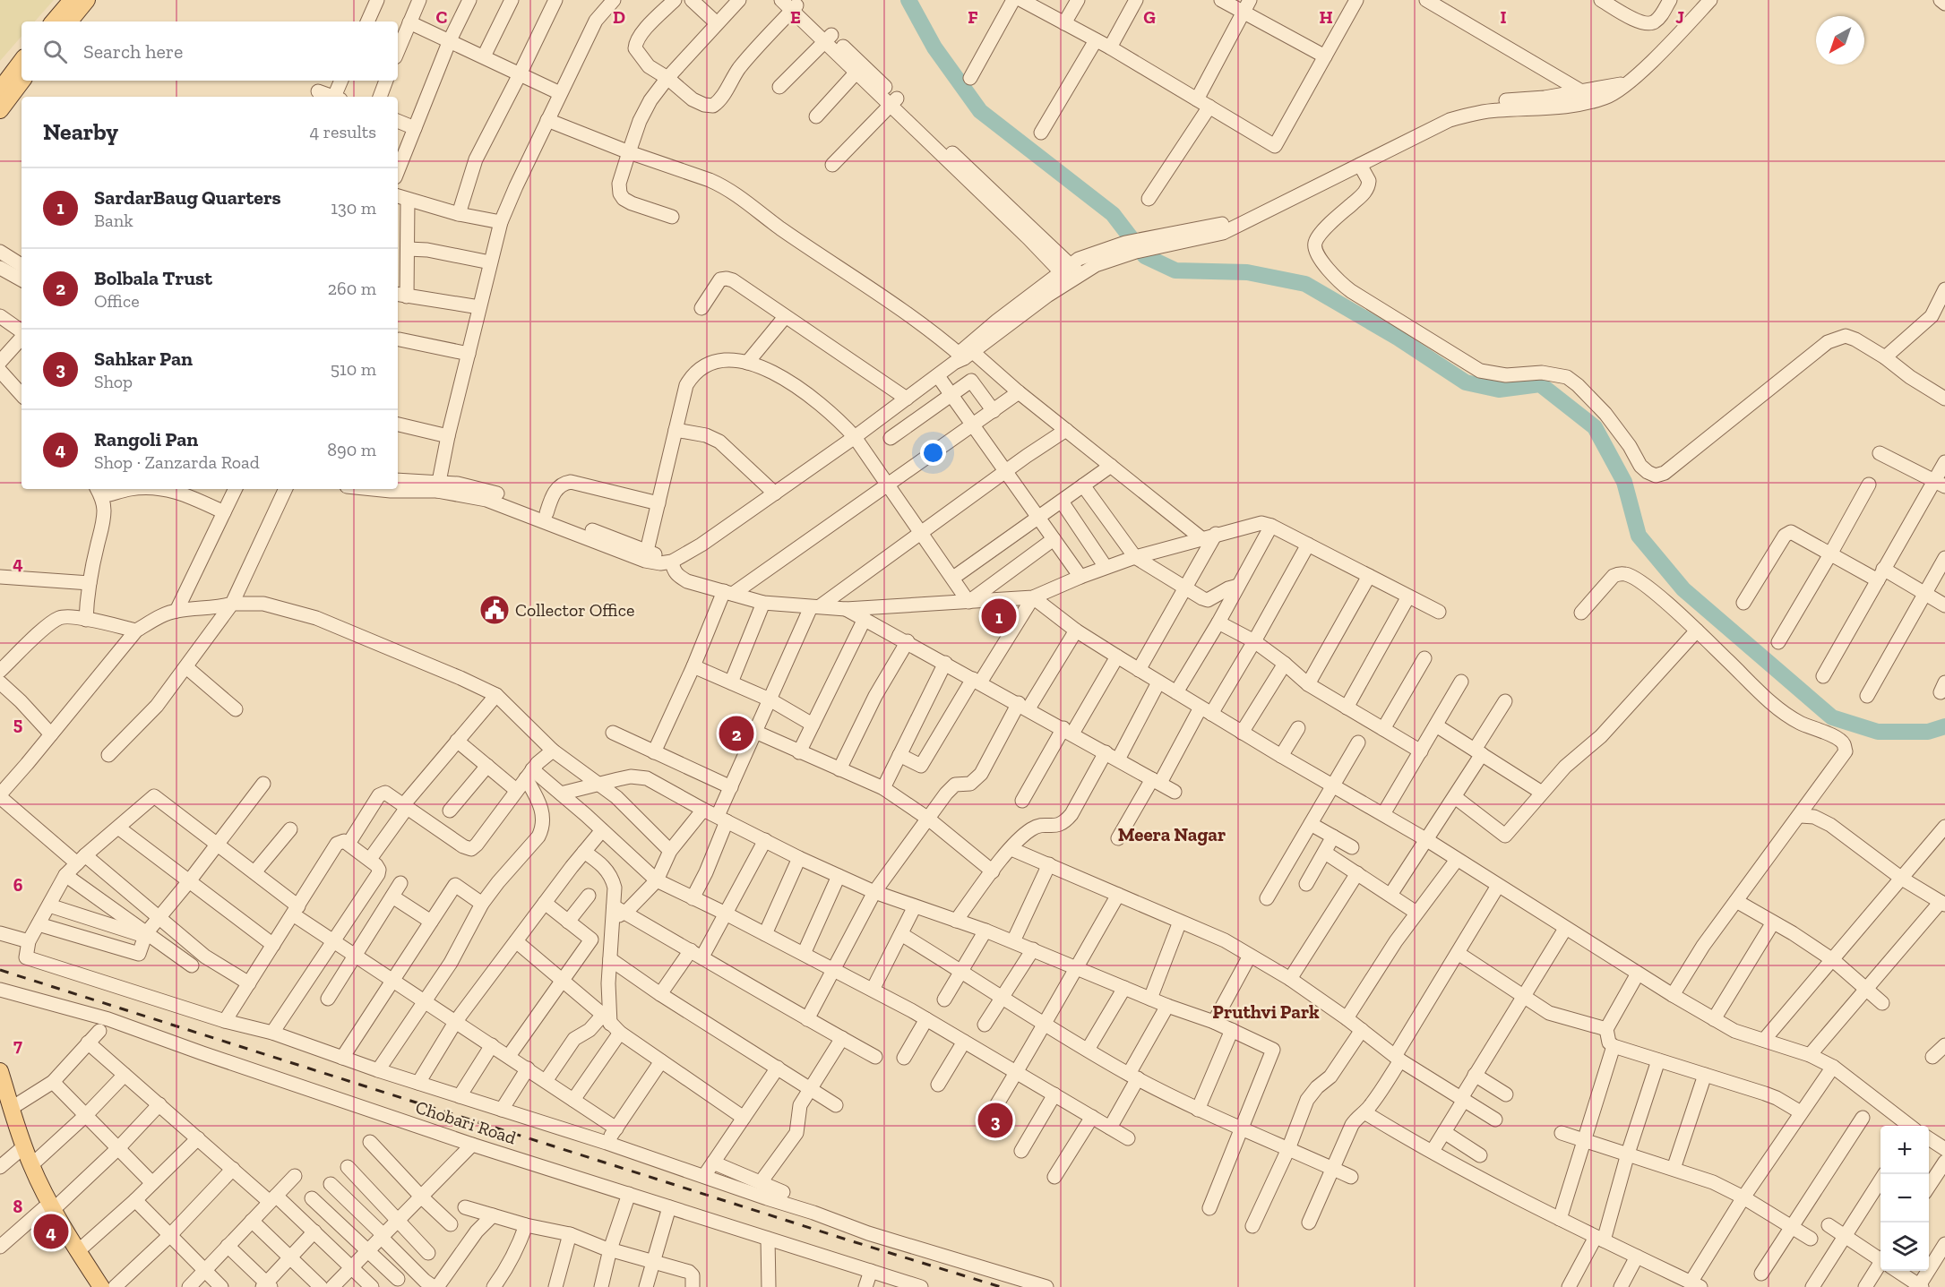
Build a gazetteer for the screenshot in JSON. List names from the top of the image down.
{
  "streets": {
    "street": ["Chobari Road"]
  },
  "districts": ["Meera Nagar", "Pruthvi Park"],
  "places": {
    "public building": ["Collector Office"]
  },
  "north": "bottom left",
  "page": {
    "search": "Search here",
    "heading": ["Nearby", "4 results"],
    "list": [
      {
        "mark": "1",
        "name": "SardarBaug Quarters",
        "note": "Bank",
        "value": "130 m"
      },
      {
        "mark": "2",
        "name": "Bolbala Trust",
        "note": "Office",
        "value": "260 m"
      },
      {
        "mark": "3",
        "name": "Sahkar Pan",
        "note": "Shop",
        "value": "510 m"
      },
      {
        "mark": "4",
        "name": "Rangoli Pan",
        "note": "Shop · Zanzarda Road",
        "value": "890 m"
      }
    ],
    "pins": [
      "1",
      "2",
      "3",
      "4"
    ],
    "map_buttons": ["+", "−"]
  },
  "grid": {
    "columns": [
      "C",
      "D",
      "E",
      "F",
      "G",
      "H",
      "I",
      "J"
    ],
    "rows": [
      "4",
      "5",
      "6",
      "7",
      "8"
    ]
  }
}
